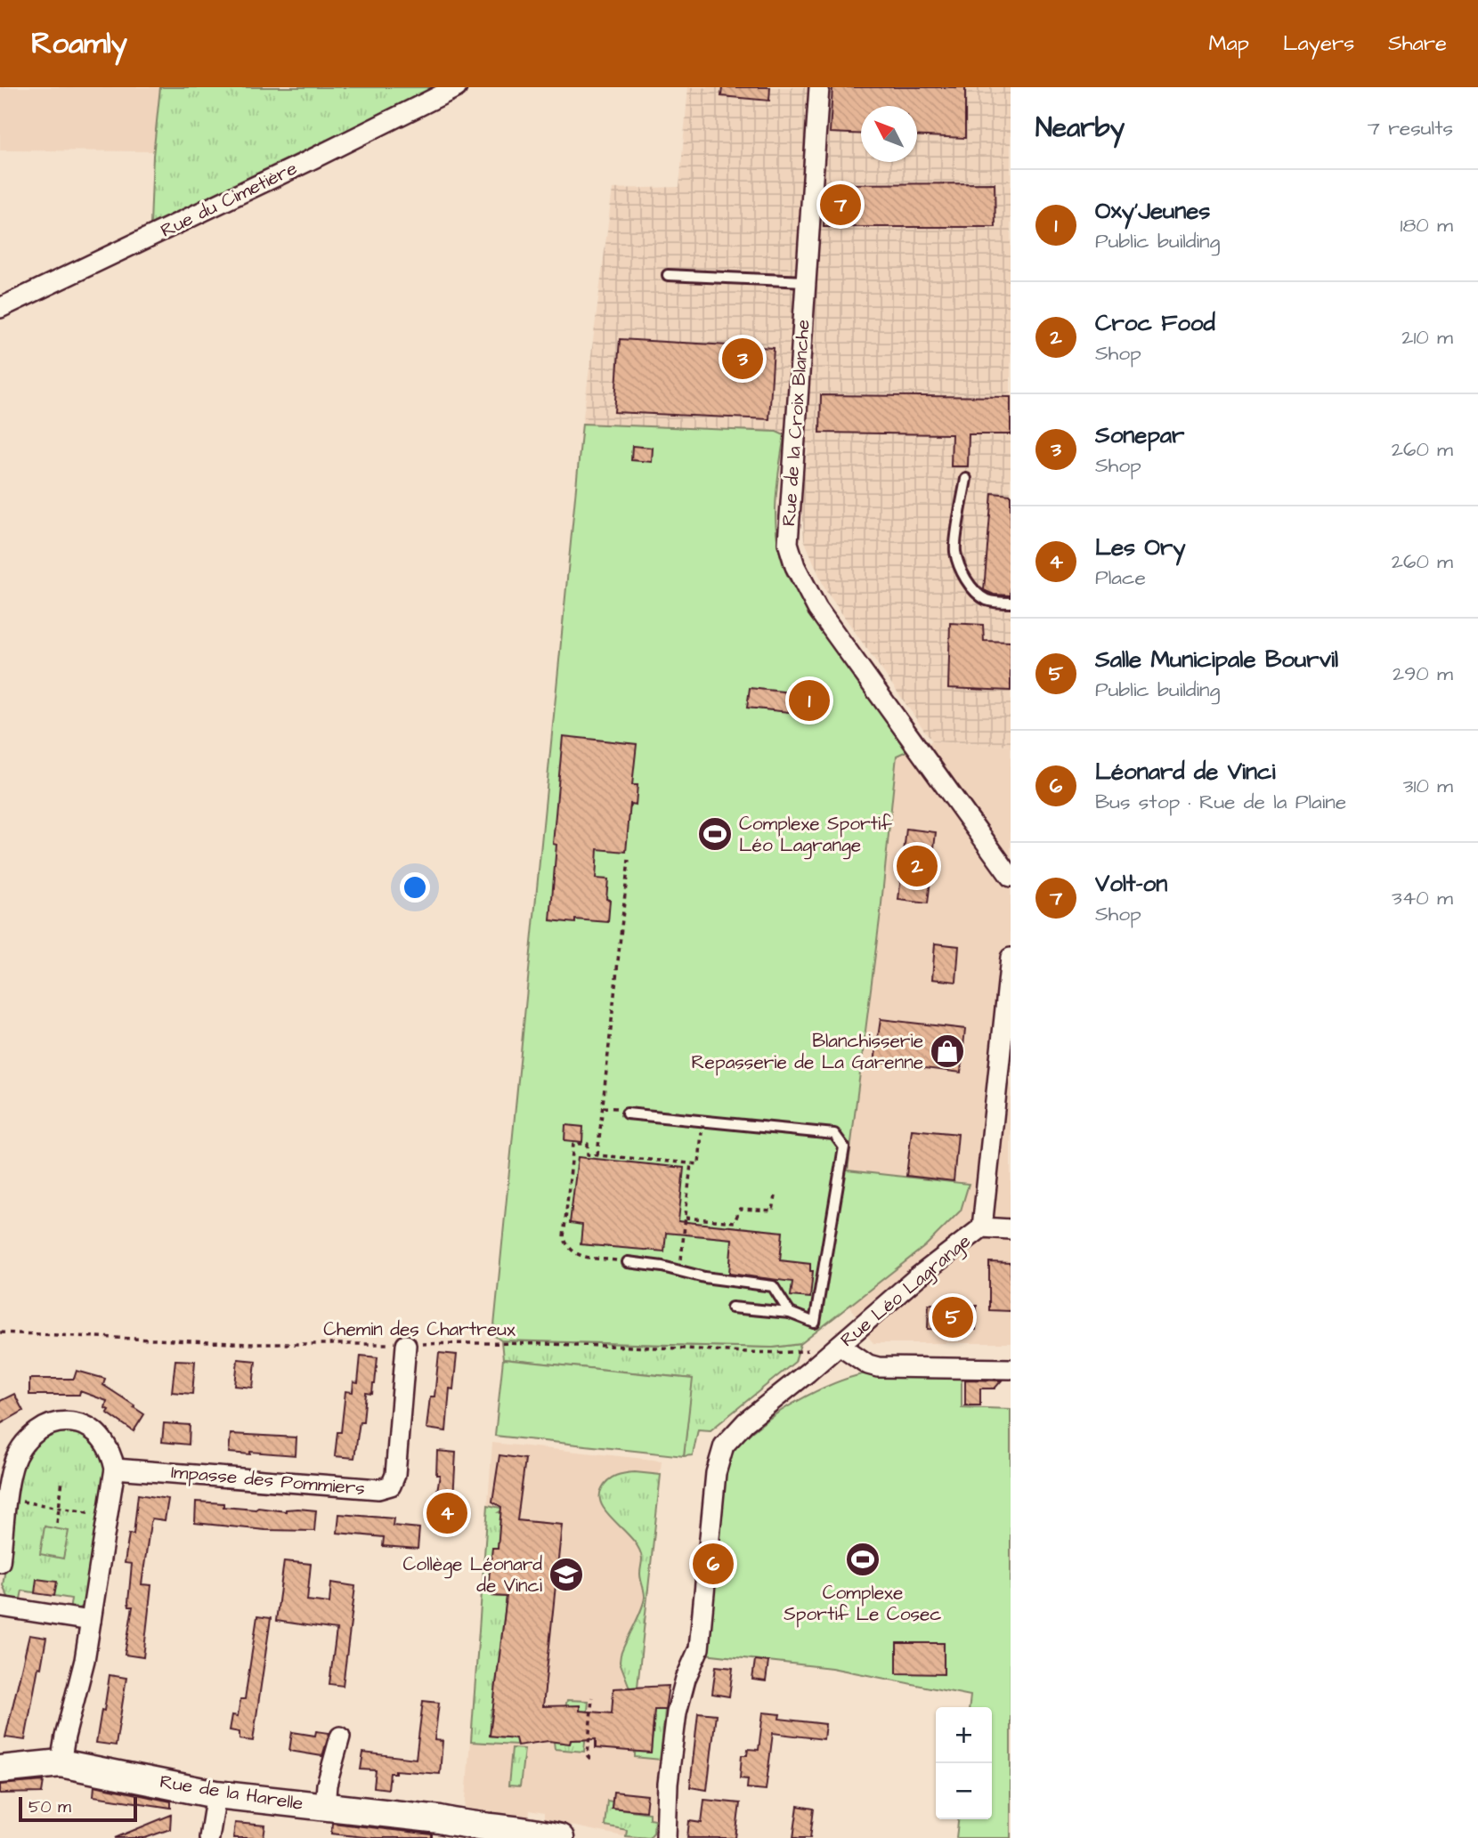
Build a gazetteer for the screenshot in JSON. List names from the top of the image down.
{
  "streets": {
    "street": [
      "Rue du Cimetière",
      "Rue de la Croix Blanche",
      "Rue Léo Lagrange",
      "Impasse des Pommiers",
      "Rue de la Harelle"
    ],
    "path": ["Chemin des Chartreux"]
  },
  "crossings": [
    ["Rue Léo Lagrange", "Chemin des Chartreux"],
    ["Chemin des Chartreux", "Impasse des Pommiers"]
  ],
  "places": {
    "sports": ["Complexe Sportif Léo Lagrange", "Complexe Sportif Le Cosec"],
    "shop": ["Blanchisserie Repasserie de La Garenne"],
    "school or university": ["Collège Léonard de Vinci"]
  },
  "scale_bar": "50 m",
  "north": "top left",
  "page": {
    "header": "Roamly",
    "nav": ["Map", "Layers", "Share"],
    "heading": ["Nearby", "7 results"],
    "list": [
      {
        "mark": "1",
        "name": "Oxy'Jeunes",
        "note": "Public building",
        "value": "180 m"
      },
      {
        "mark": "2",
        "name": "Croc Food",
        "note": "Shop",
        "value": "210 m"
      },
      {
        "mark": "3",
        "name": "Sonepar",
        "note": "Shop",
        "value": "260 m"
      },
      {
        "mark": "4",
        "name": "Les Ory",
        "note": "Place",
        "value": "260 m"
      },
      {
        "mark": "5",
        "name": "Salle Municipale Bourvil",
        "note": "Public building",
        "value": "290 m"
      },
      {
        "mark": "6",
        "name": "Léonard de Vinci",
        "note": "Bus stop · Rue de la Plaine",
        "value": "310 m"
      },
      {
        "mark": "7",
        "name": "Volt-on",
        "note": "Shop",
        "value": "340 m"
      }
    ],
    "pins": [
      "7",
      "3",
      "1",
      "2",
      "5",
      "4",
      "6"
    ],
    "map_buttons": ["+", "−"],
    "scale": "50 m"
  }
}
